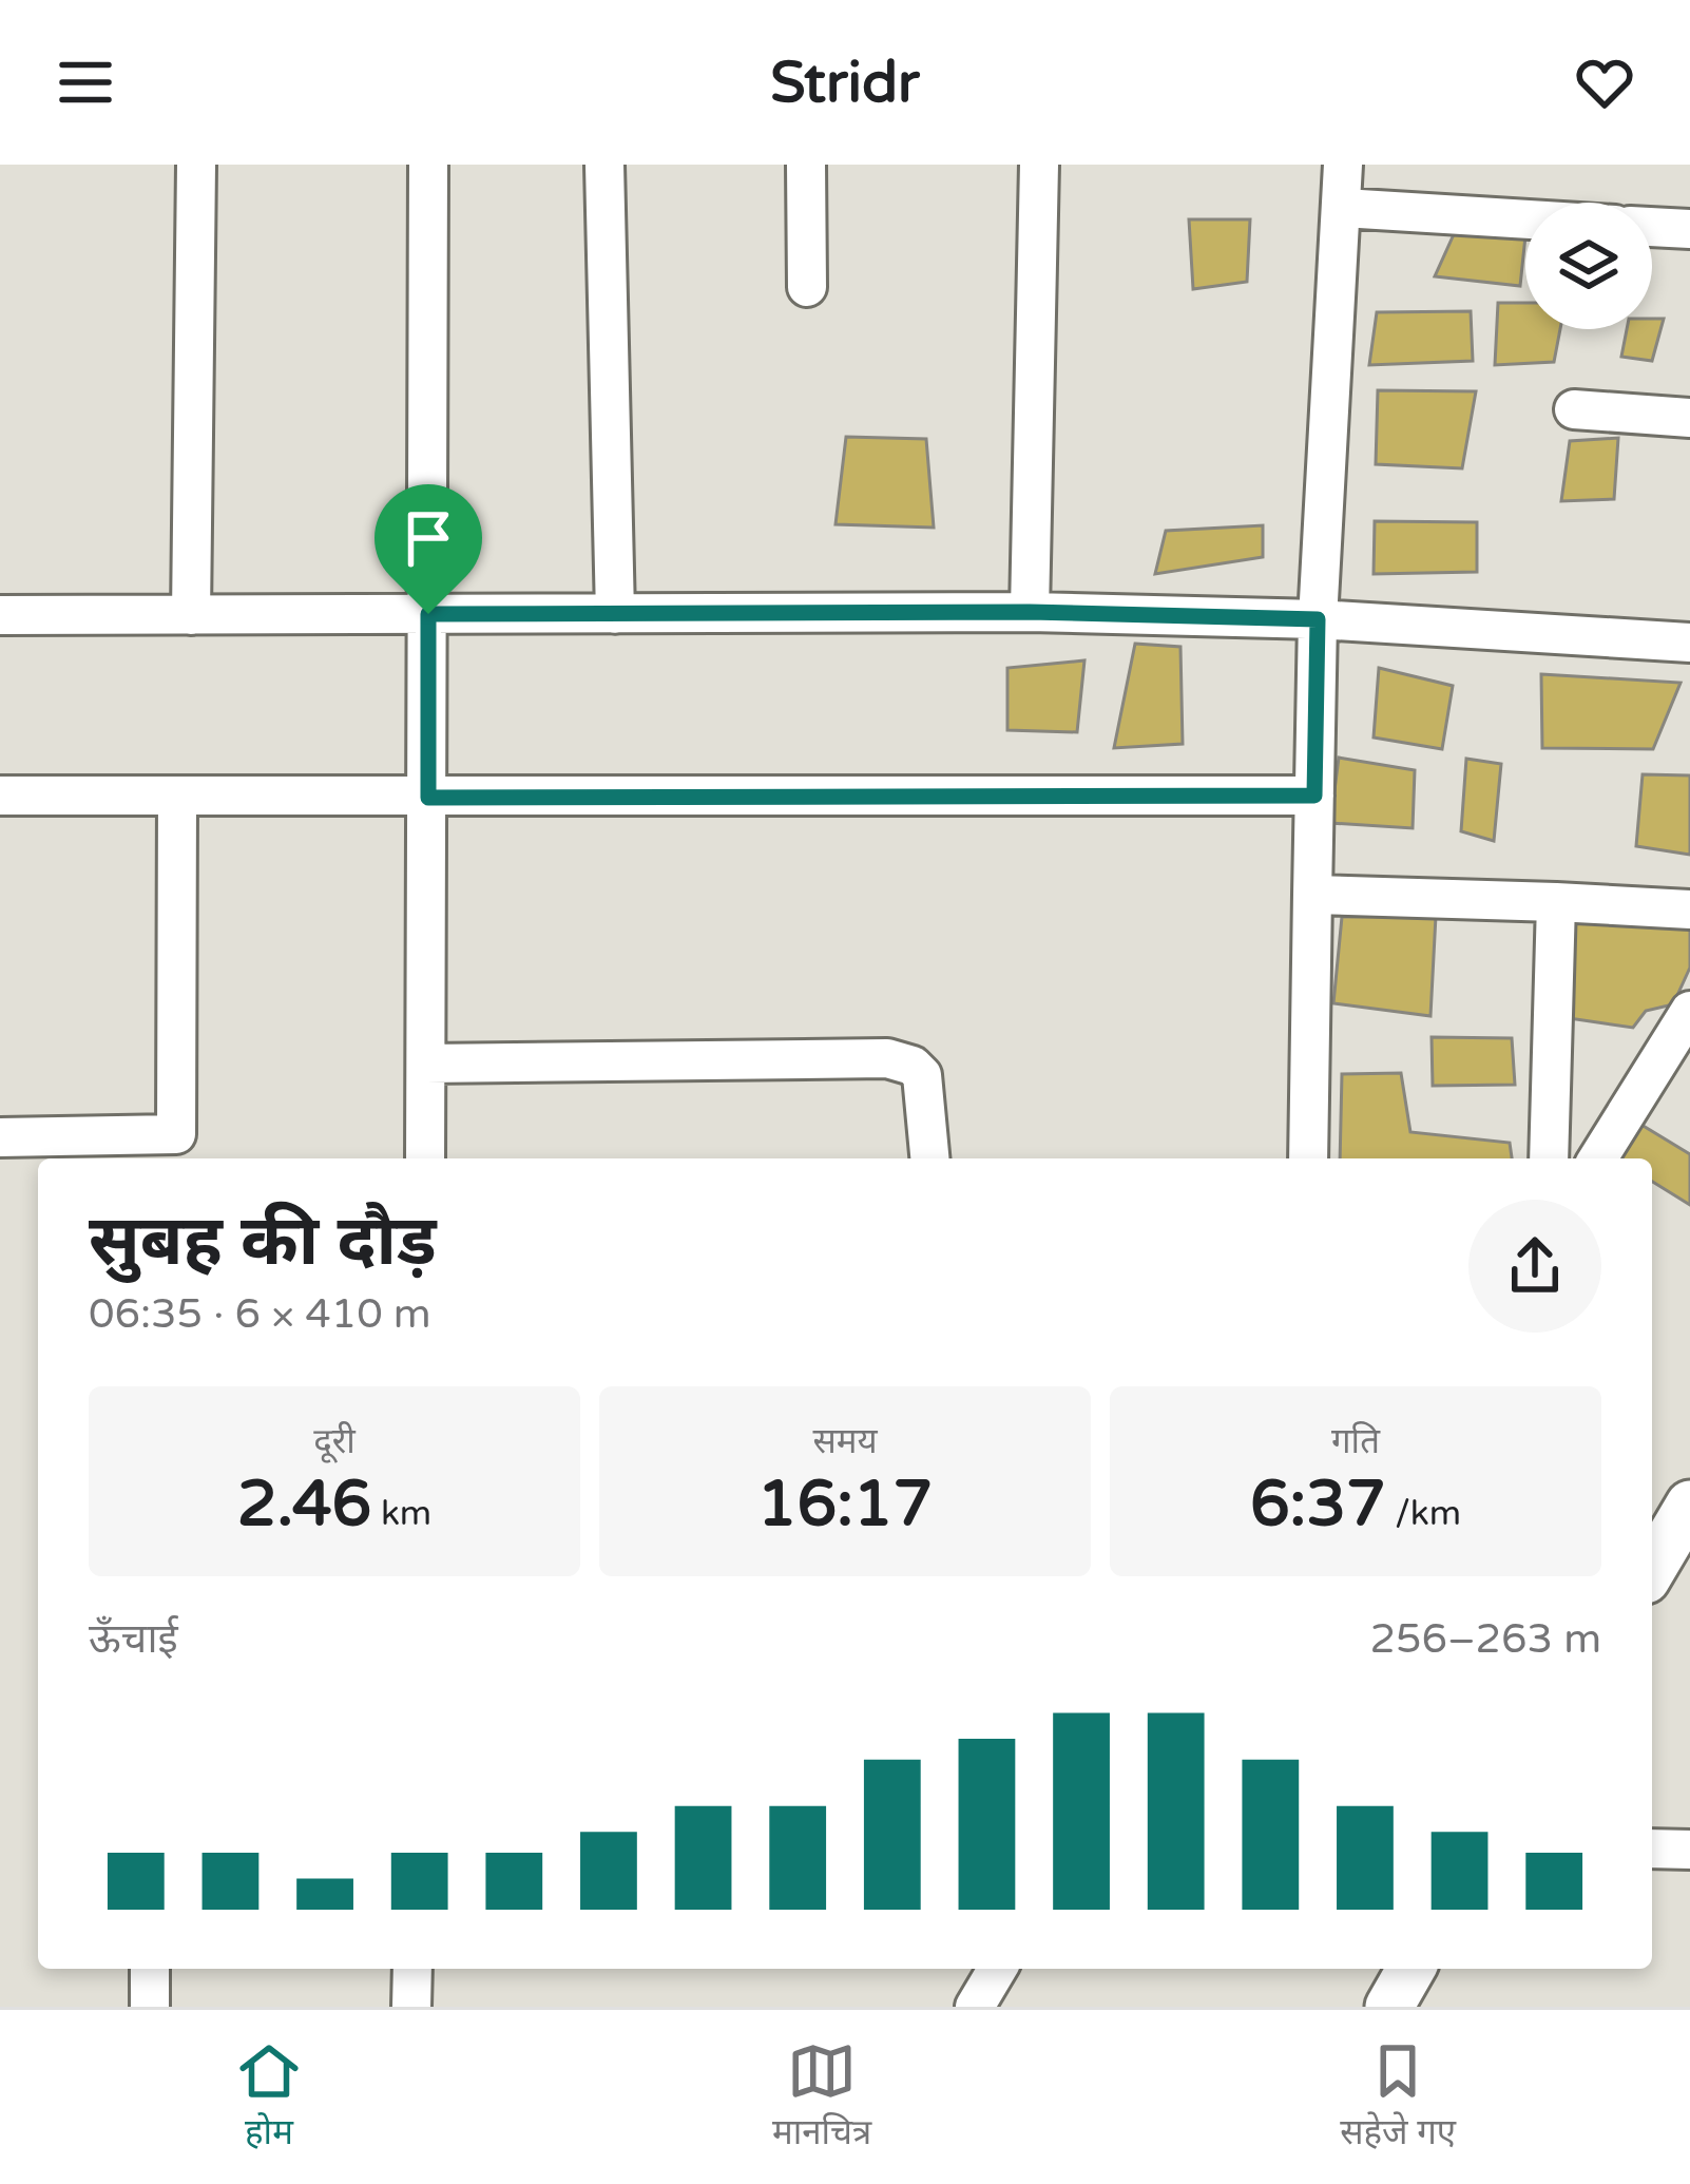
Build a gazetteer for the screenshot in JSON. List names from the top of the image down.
{
  "page": {
    "header": "Stridr",
    "heading": ["सुबह की दौड़", "06:35 · 6 × 410 m"],
    "stats": [
      ["दूरी", "2.46 km"],
      ["समय", "16:17"],
      ["गति", "6:37 /km"]
    ],
    "chart": ["ऊँचाई", "256–263 m"],
    "tabs": ["होम", "मानचित्र", "सहेजे गए"]
  }
}
